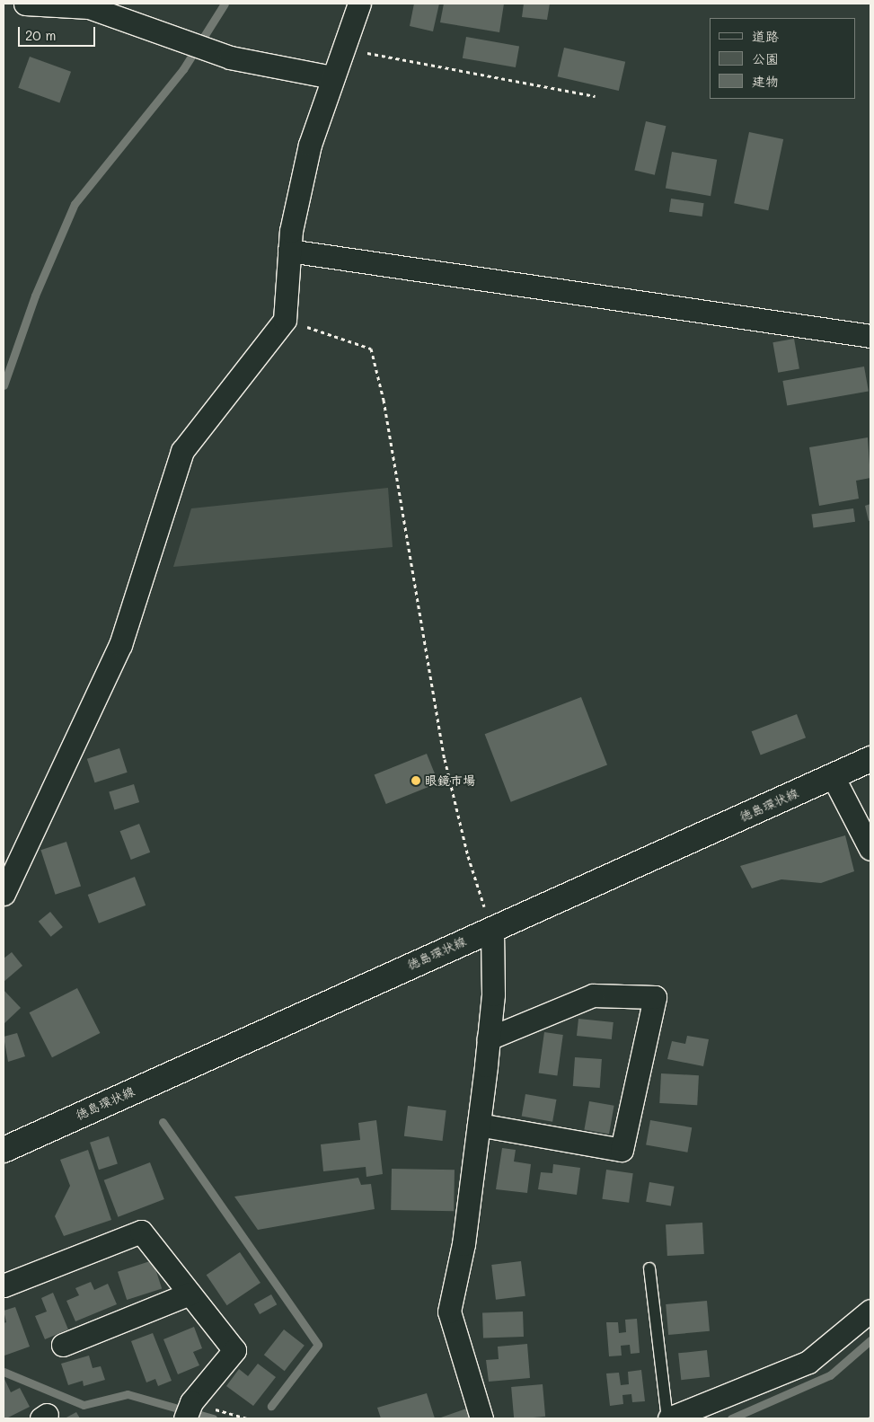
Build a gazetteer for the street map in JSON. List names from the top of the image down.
{
  "streets": {
    "main road": ["徳島環状線"]
  },
  "places": ["眼鏡市場"],
  "legend": ["道路", "公園", "建物"],
  "scale_bar": "20 m"
}
